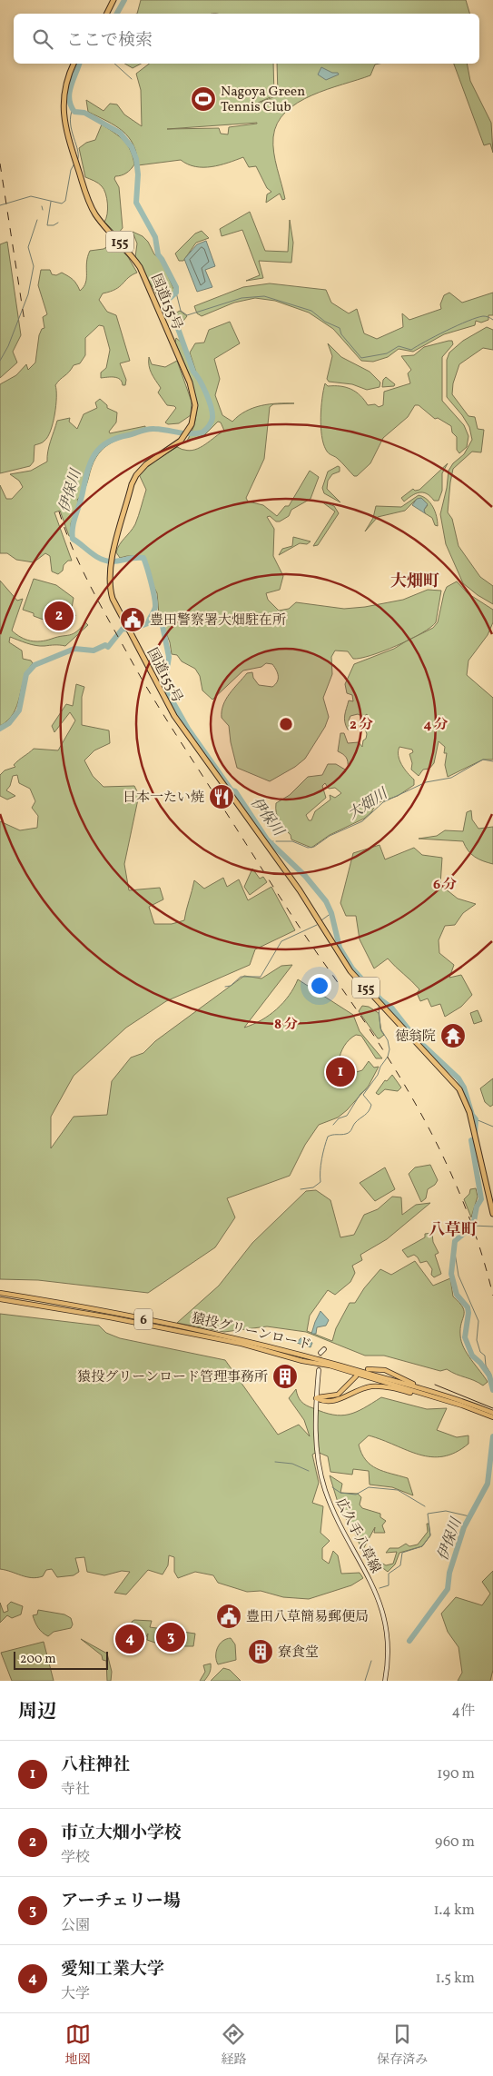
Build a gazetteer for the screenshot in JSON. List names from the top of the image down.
{
  "streets": {
    "highway": ["155", "国道155号"],
    "main road": ["6", "猿投グリーンロード", "広久手八草線"]
  },
  "districts": ["大畑町", "八草町"],
  "water": ["伊保川", "大畑川"],
  "places": {
    "sports": ["Nagoya Green Tennis Club"],
    "public building": ["豊田警察署大畑駐在所", "豊田八草簡易郵便局"],
    "restaurant": ["日本一たい焼"],
    "temple": ["徳翁院"],
    "building": ["猿投グリーンロード管理事務所", "寮食堂"]
  },
  "scale_bar": "200 m",
  "page": {
    "search": "ここで検索",
    "pins": [
      "2",
      "1",
      "3",
      "4"
    ],
    "scale": "200 m",
    "heading": ["周辺", "4件"],
    "list": [
      {
        "mark": "1",
        "name": "八柱神社",
        "note": "寺社",
        "value": "190 m"
      },
      {
        "mark": "2",
        "name": "市立大畑小学校",
        "note": "学校",
        "value": "960 m"
      },
      {
        "mark": "3",
        "name": "アーチェリー場",
        "note": "公園",
        "value": "1.4 km"
      },
      {
        "mark": "4",
        "name": "愛知工業大学",
        "note": "大学",
        "value": "1.5 km"
      }
    ],
    "nav": ["地図", "経路", "保存済み"]
  },
  "rings": [
    "2 分",
    "4 分",
    "6 分",
    "8 分"
  ]
}
